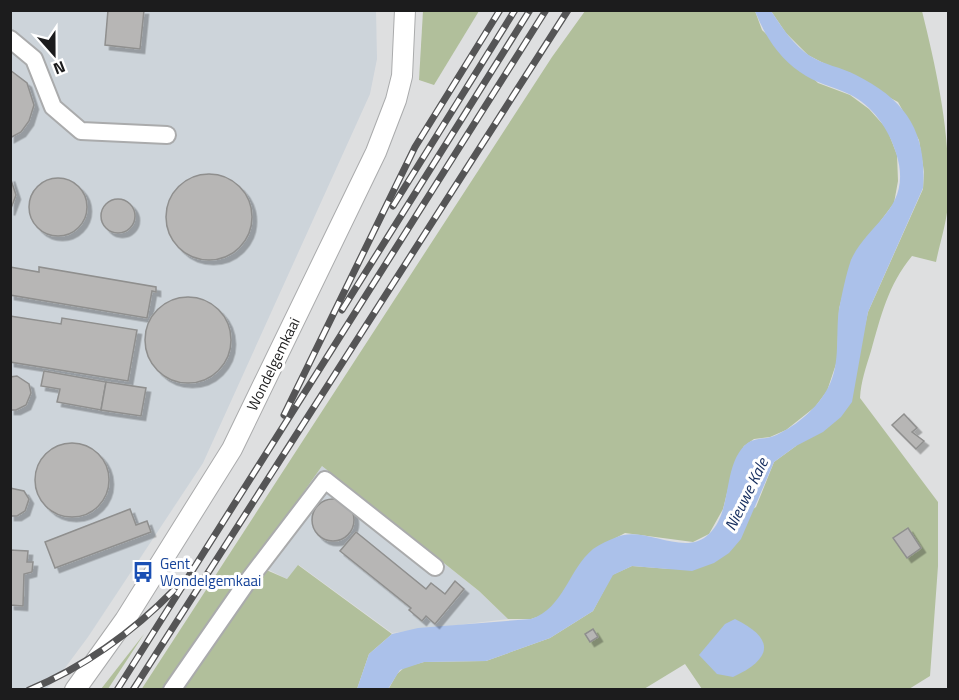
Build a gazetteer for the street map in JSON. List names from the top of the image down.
{
  "streets": {
    "main road": ["Wondelgemkaai"]
  },
  "water": ["Nieuwe Kale"],
  "places": {
    "bus stop": ["Gent Wondelgemkaai"]
  },
  "north": "bottom"
}
